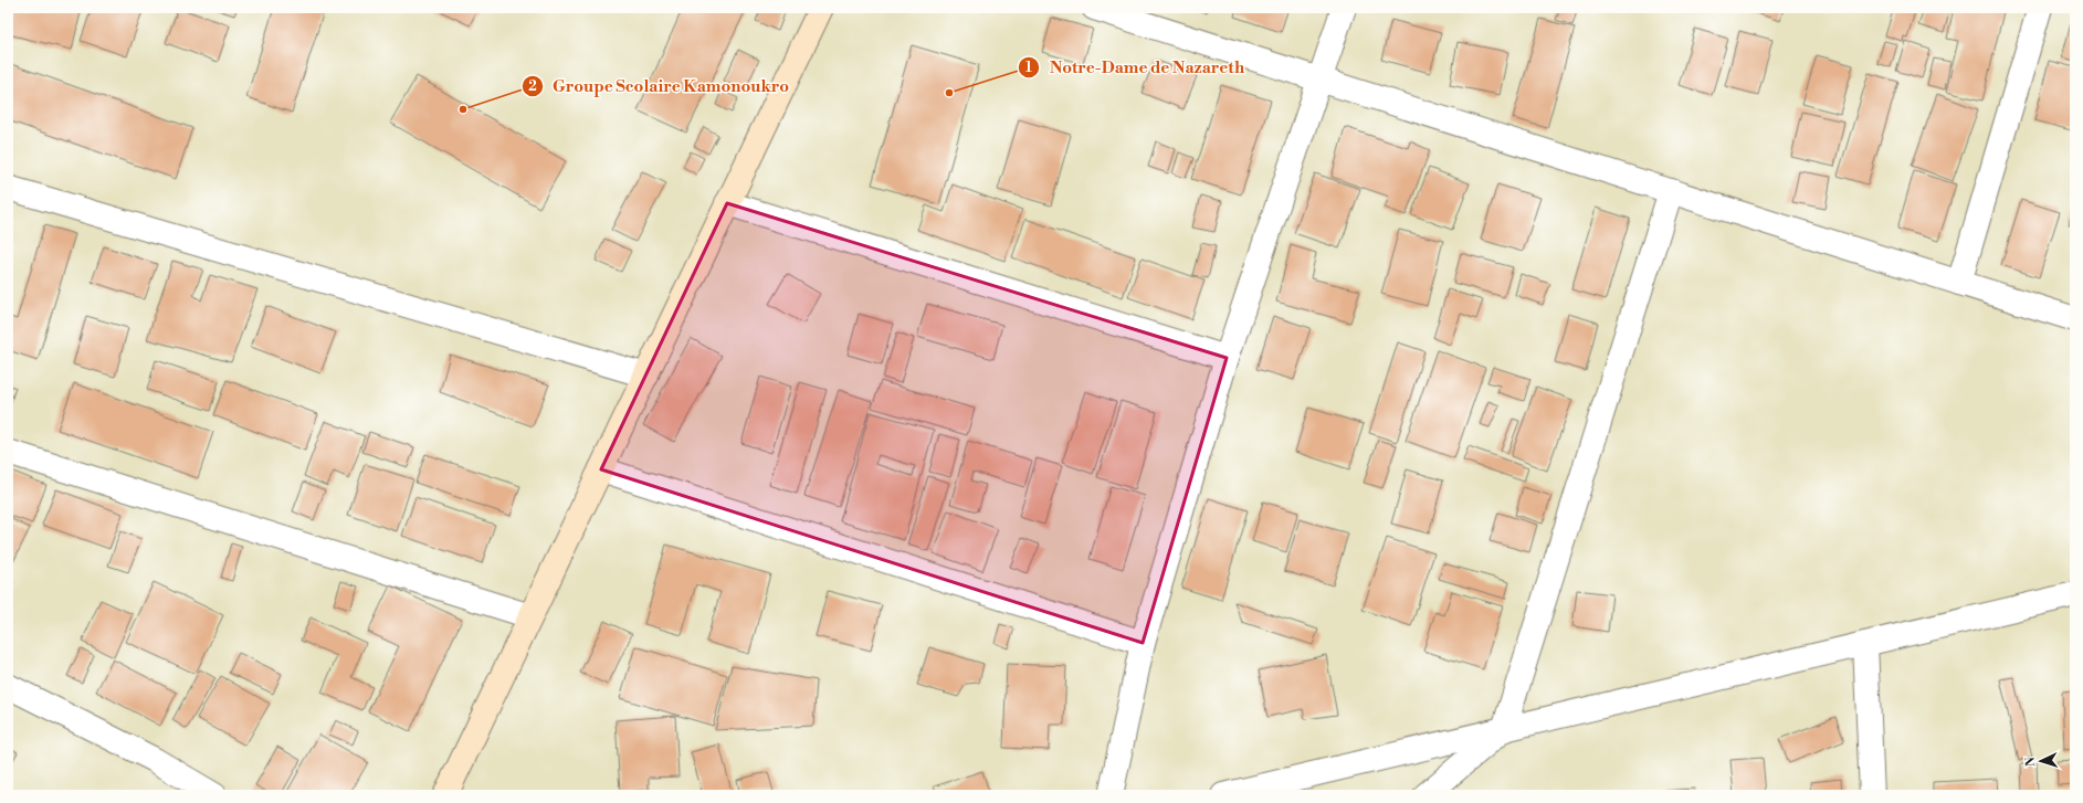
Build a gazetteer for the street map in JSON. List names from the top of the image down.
{
  "places": ["Notre-Dame de Nazareth", "Groupe Scolaire Kamonoukro"],
  "north": "left"
}
